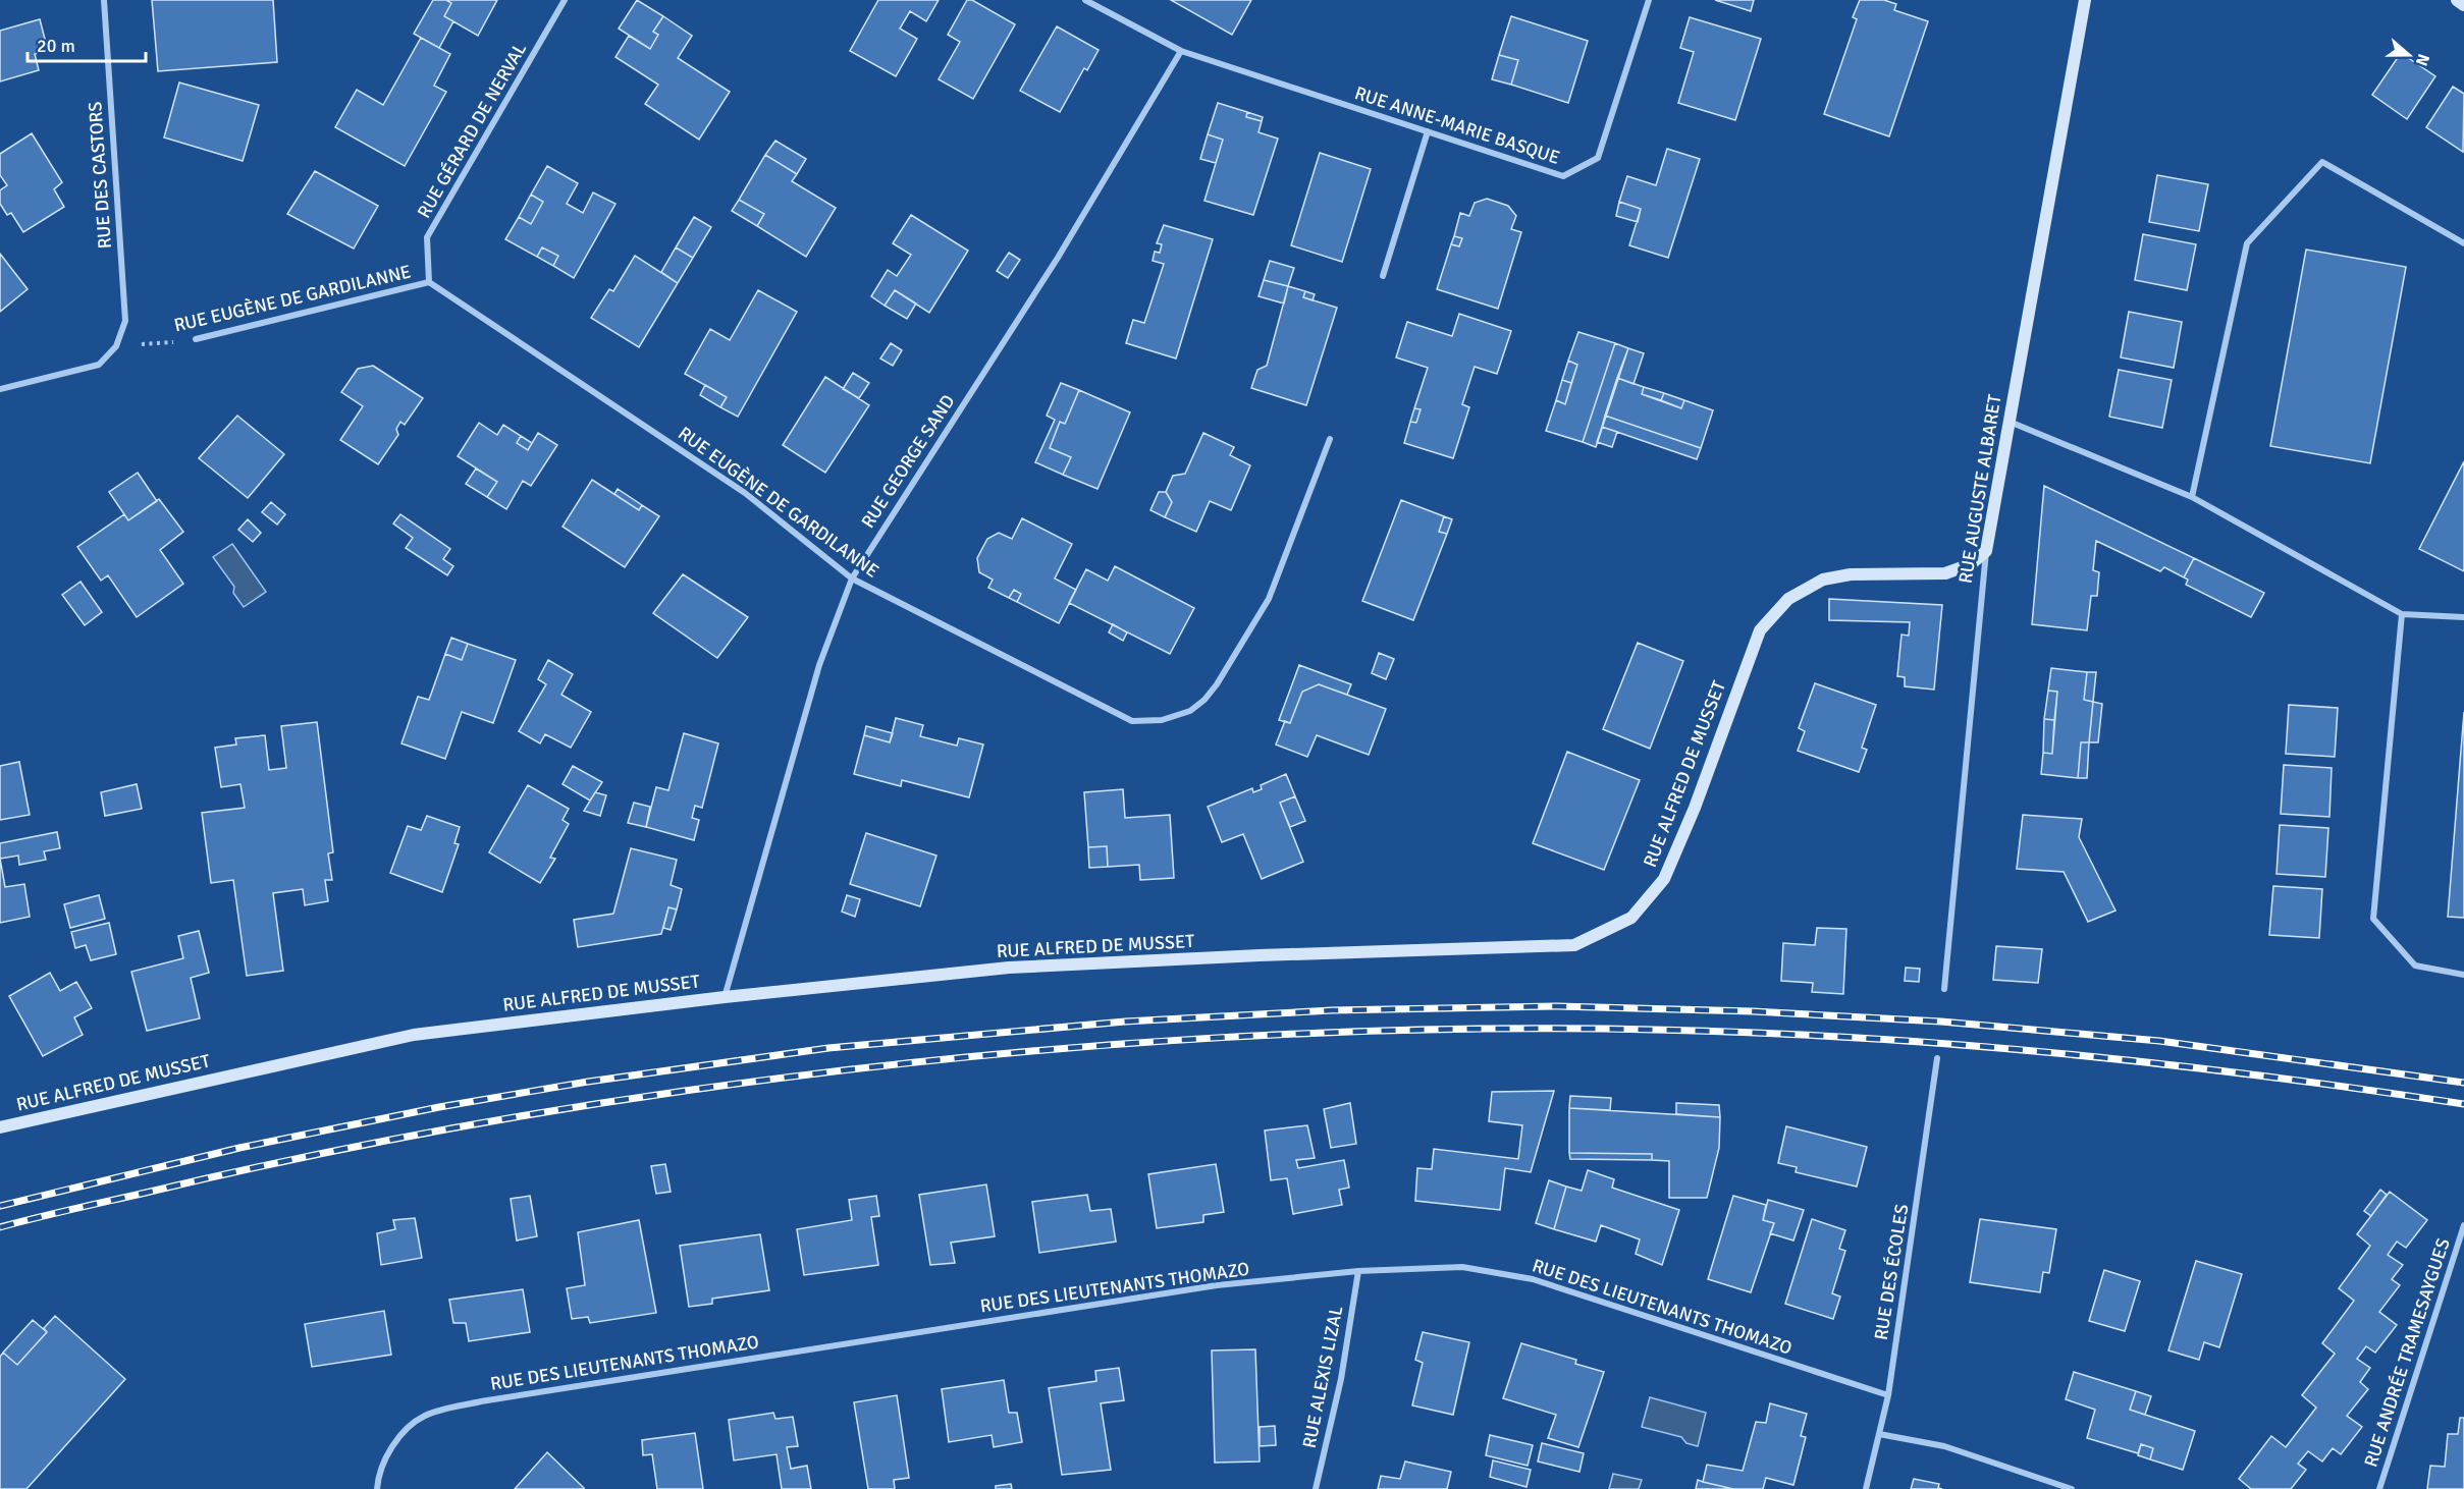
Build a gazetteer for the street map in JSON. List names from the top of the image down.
{
  "streets": {
    "street": [
      "RUE ANNE-MARIE BASQUE",
      "RUE GÉRARD DE NERVAL",
      "RUE DES CASTORS",
      "RUE EUGÈNE DE GARDILANNE",
      "RUE GEORGE SAND",
      "RUE AUGUSTE ALBARET",
      "RUE ALFRED DE MUSSET",
      "RUE DES ÉCOLES",
      "RUE DES LIEUTENANTS THOMAZO",
      "RUE ANDRÉE TRAMESAYGUES",
      "RUE ALEXIS LIZAL"
    ]
  },
  "crossings": [
    ["RUE ANNE-MARIE BASQUE", "RUE GEORGE SAND"],
    ["RUE GÉRARD DE NERVAL", "RUE EUGÈNE DE GARDILANNE"],
    ["RUE DES CASTORS", "RUE EUGÈNE DE GARDILANNE"],
    ["RUE EUGÈNE DE GARDILANNE", "RUE GEORGE SAND"],
    ["RUE GEORGE SAND", "RUE ALFRED DE MUSSET"],
    ["RUE AUGUSTE ALBARET", "RUE ALFRED DE MUSSET"],
    ["RUE DES ÉCOLES", "RUE DES LIEUTENANTS THOMAZO"],
    ["RUE DES LIEUTENANTS THOMAZO", "RUE ALEXIS LIZAL"]
  ],
  "scale_bar": "20 m",
  "north": "right"
}
